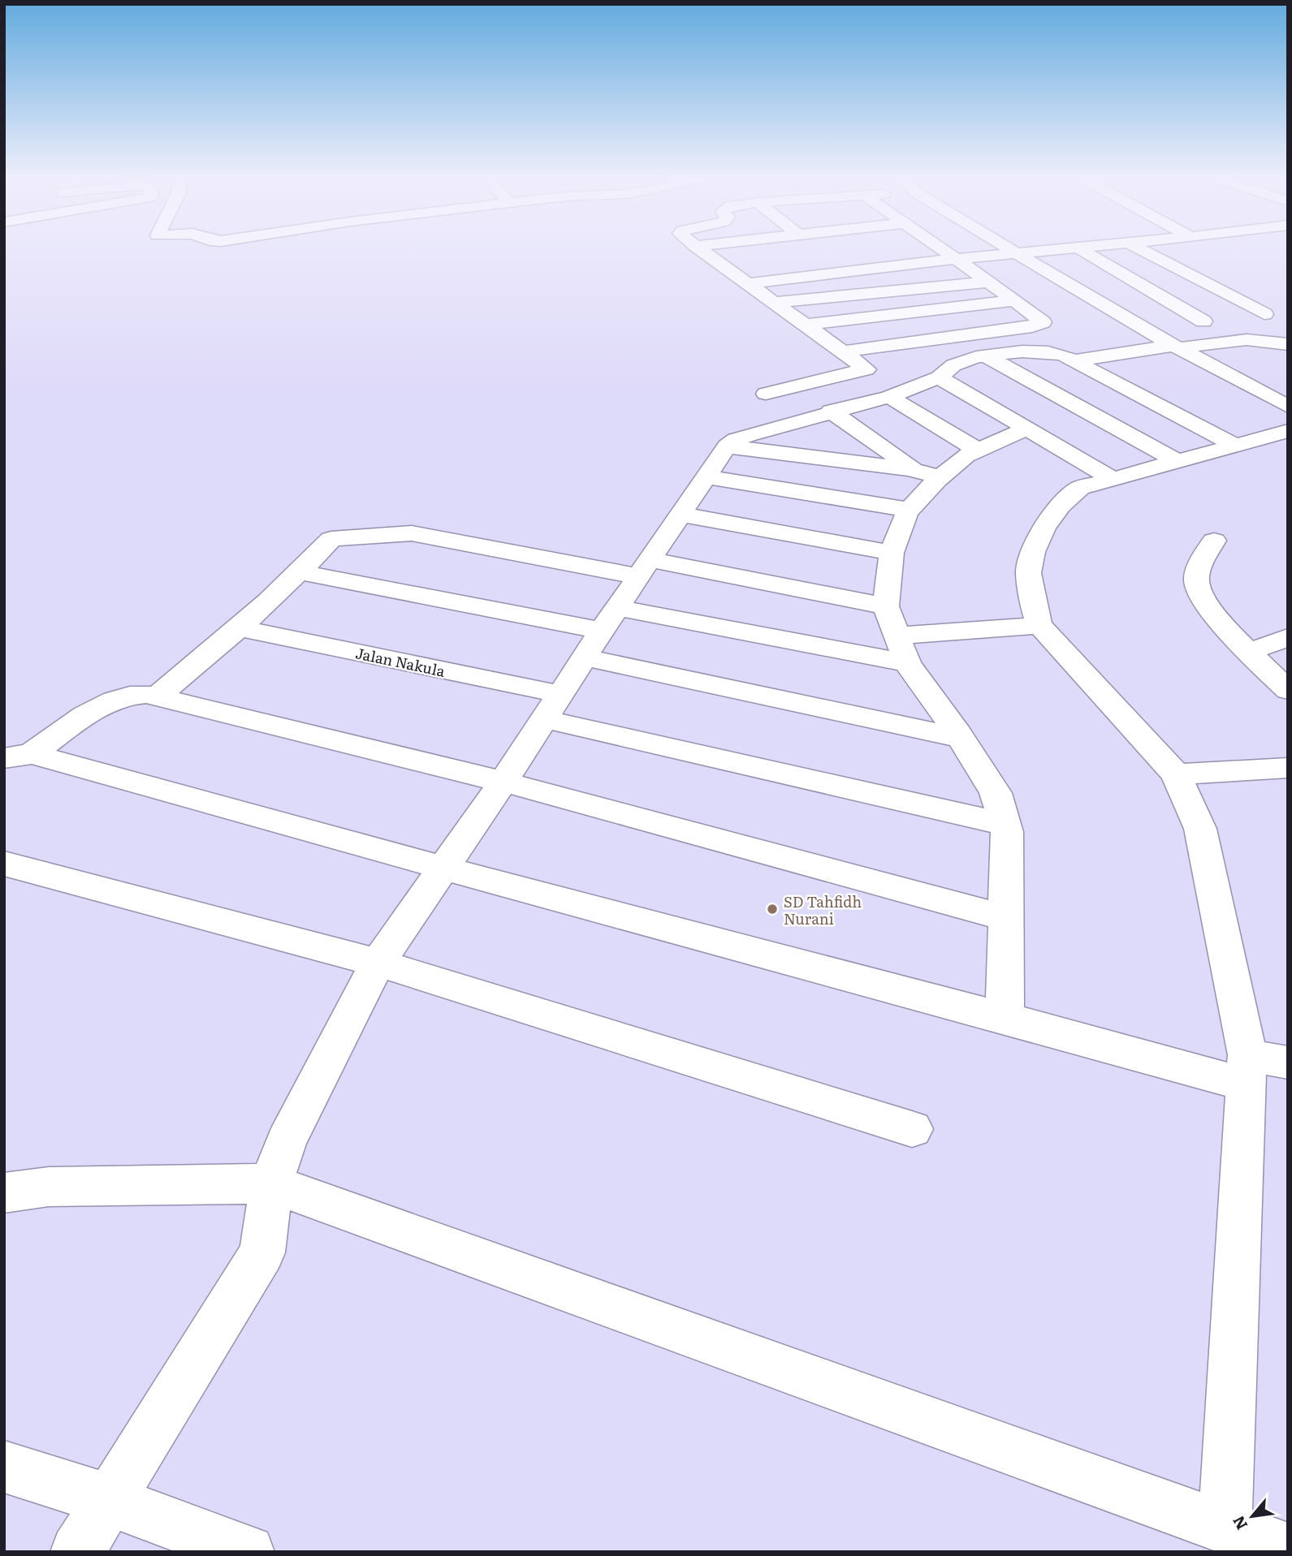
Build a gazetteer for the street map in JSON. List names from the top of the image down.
{
  "streets": {
    "street": ["Jalan Nakula"]
  },
  "places": ["SD Tahfidh Nurani"],
  "north": "bottom left"
}
